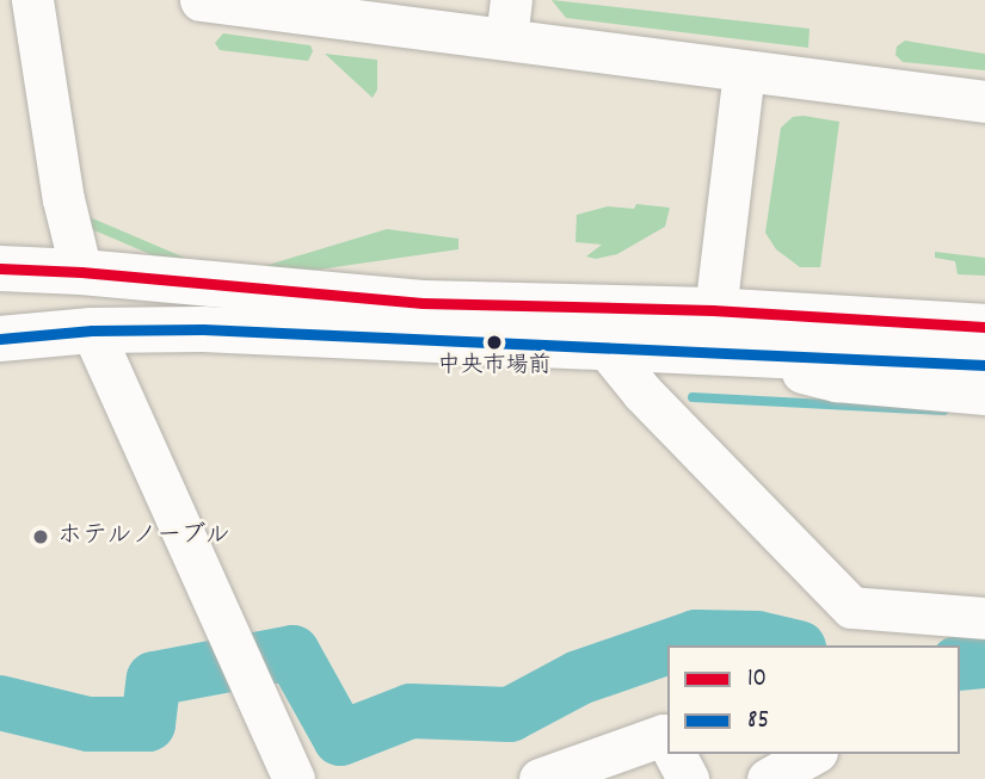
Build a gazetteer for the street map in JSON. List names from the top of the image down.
{
  "places": ["中央市場前", "ホテルノーブル"],
  "lines": ["transit line 10", "transit line 85"],
  "legend": ["10", "85"]
}
